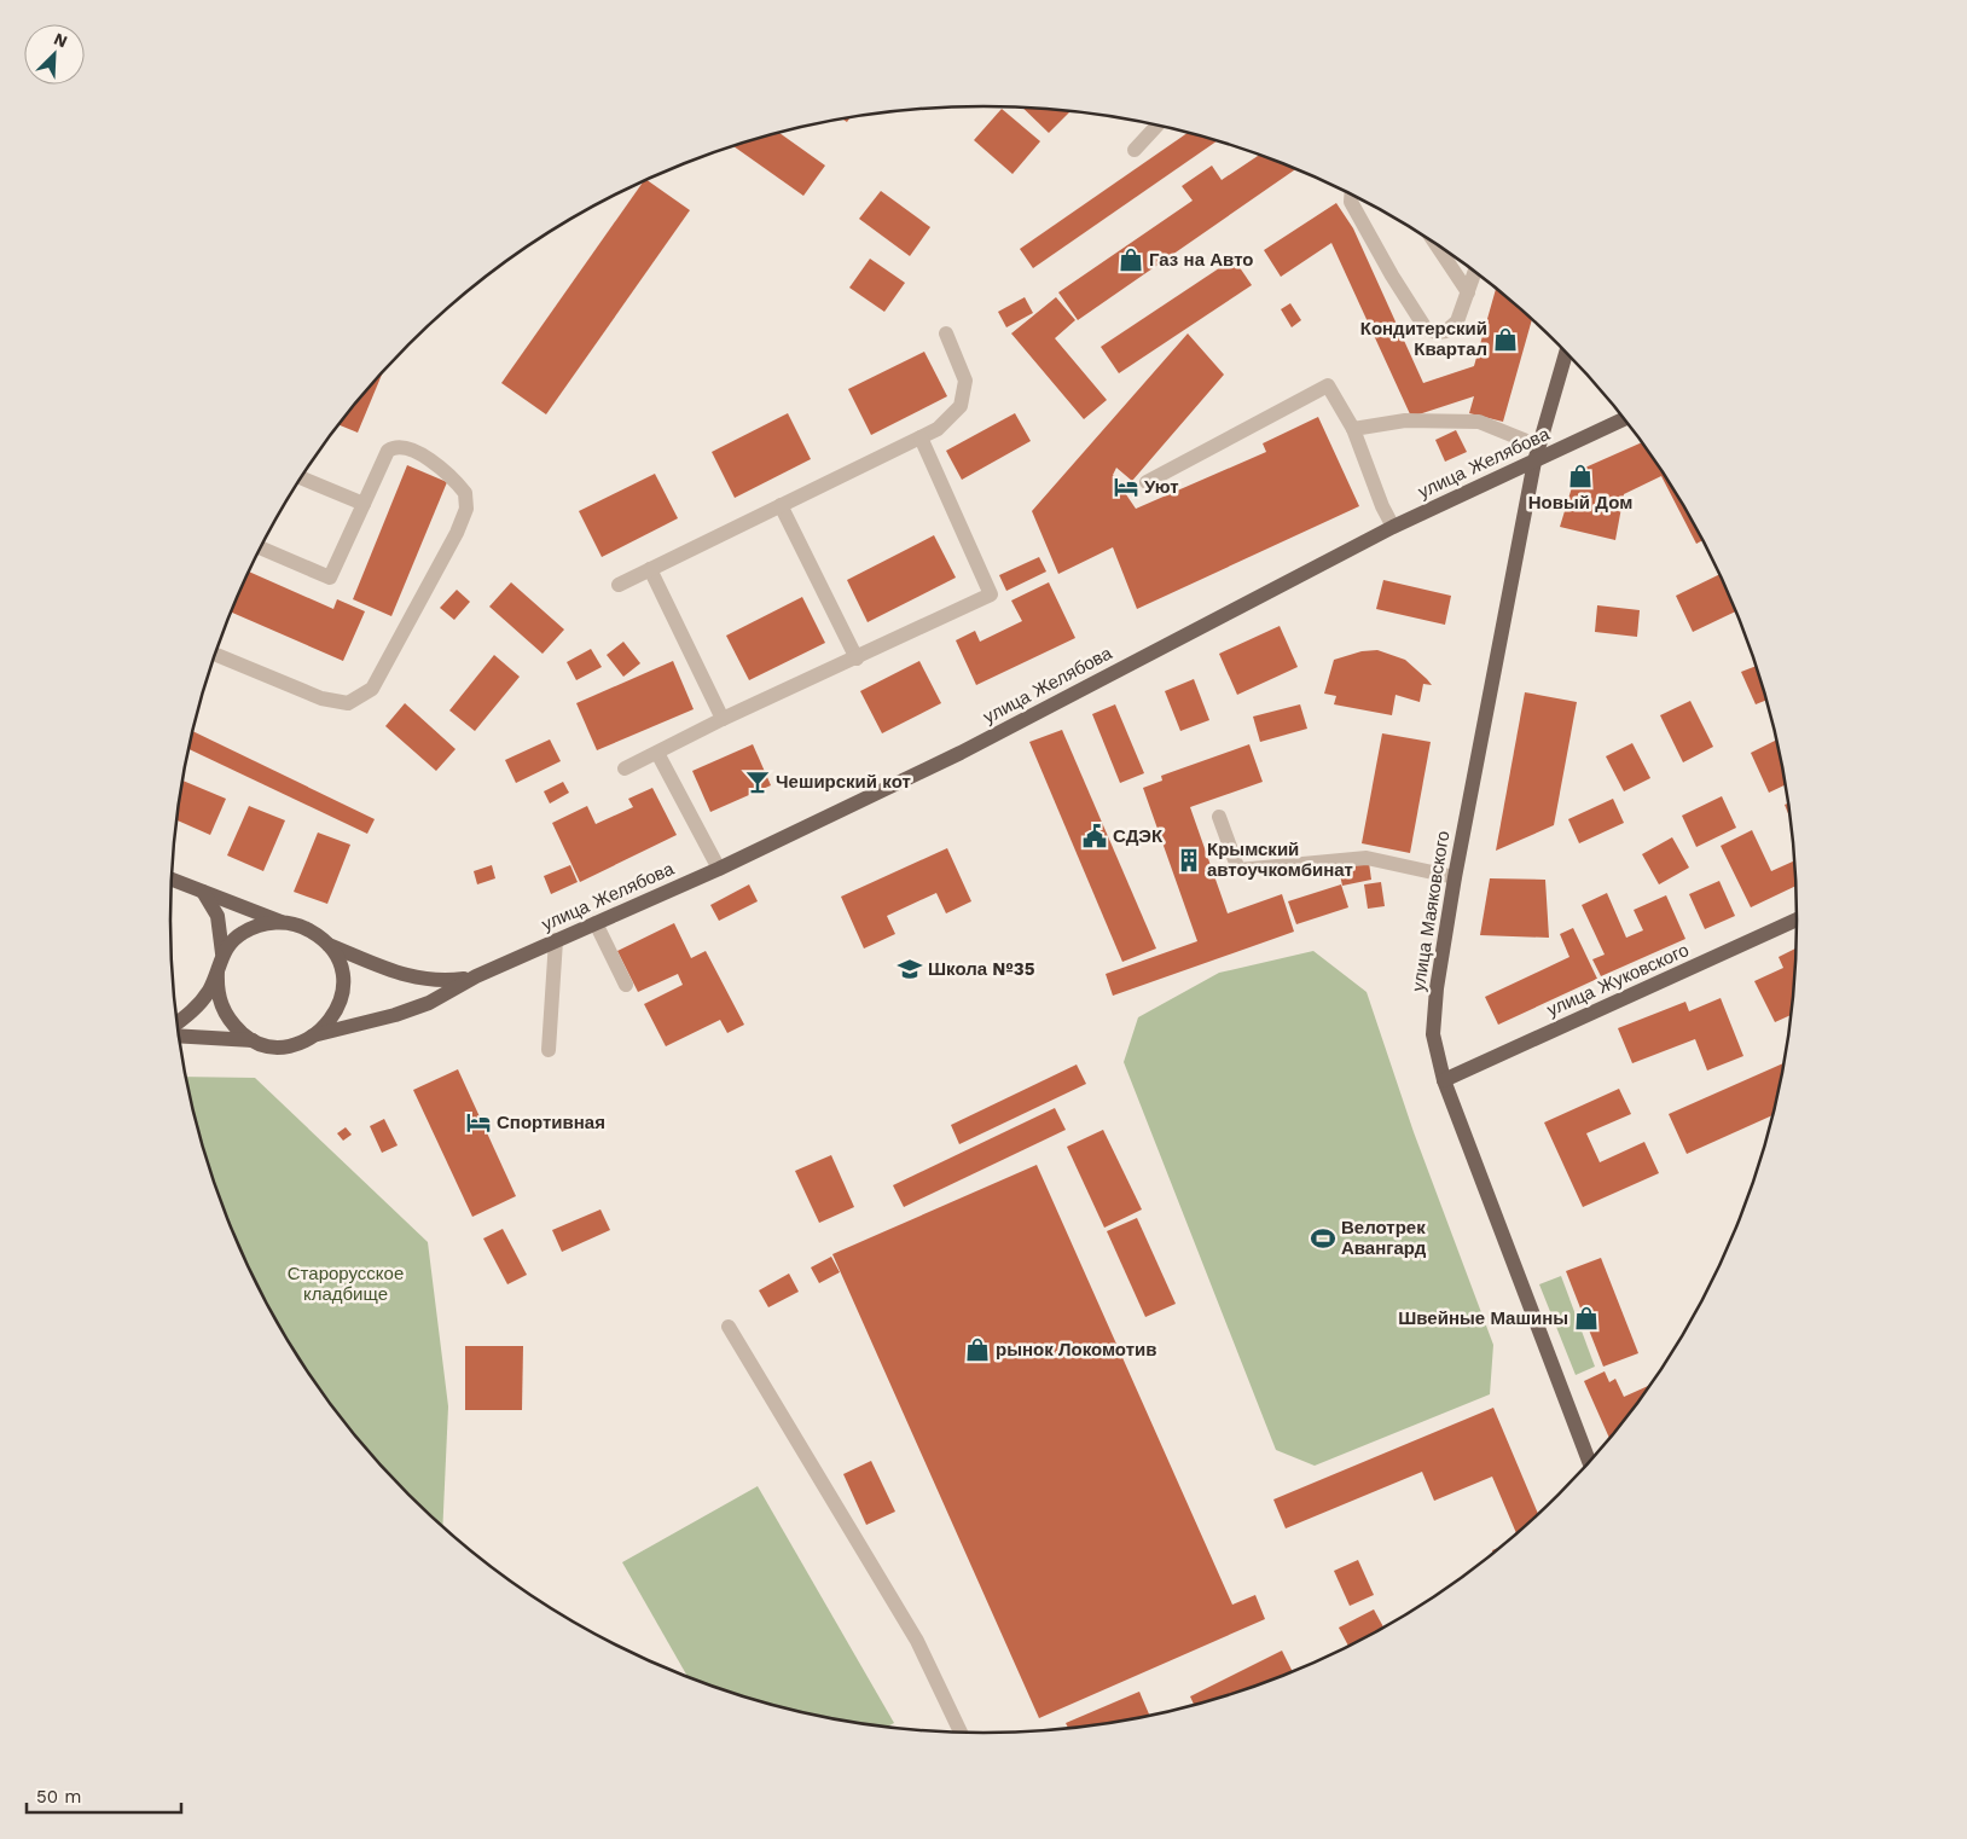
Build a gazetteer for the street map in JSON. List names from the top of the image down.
{
  "streets": {
    "main road": ["улица Желябова", "улица Маяковского", "улица Жуковского"]
  },
  "crossings": [
    ["улица Желябова", "улица Маяковского"],
    ["улица Маяковского", "улица Жуковского"]
  ],
  "parks": ["Старорусское кладбище"],
  "places": {
    "shop": [
      "Газ на Авто",
      "Кондитерский Квартал",
      "Новый Дом",
      "Швейные Машины",
      "рынок Локомотив"
    ],
    "hotel": ["Уют", "Спортивная"],
    "bar": ["Чеширский кот"],
    "public building": ["СДЭК"],
    "building": ["Крымский автоучкомбинат"],
    "school or university": ["Школа №35"],
    "sports": ["Велотрек Авангард"]
  },
  "scale_bar": "50 m",
  "north": "top right"
}
